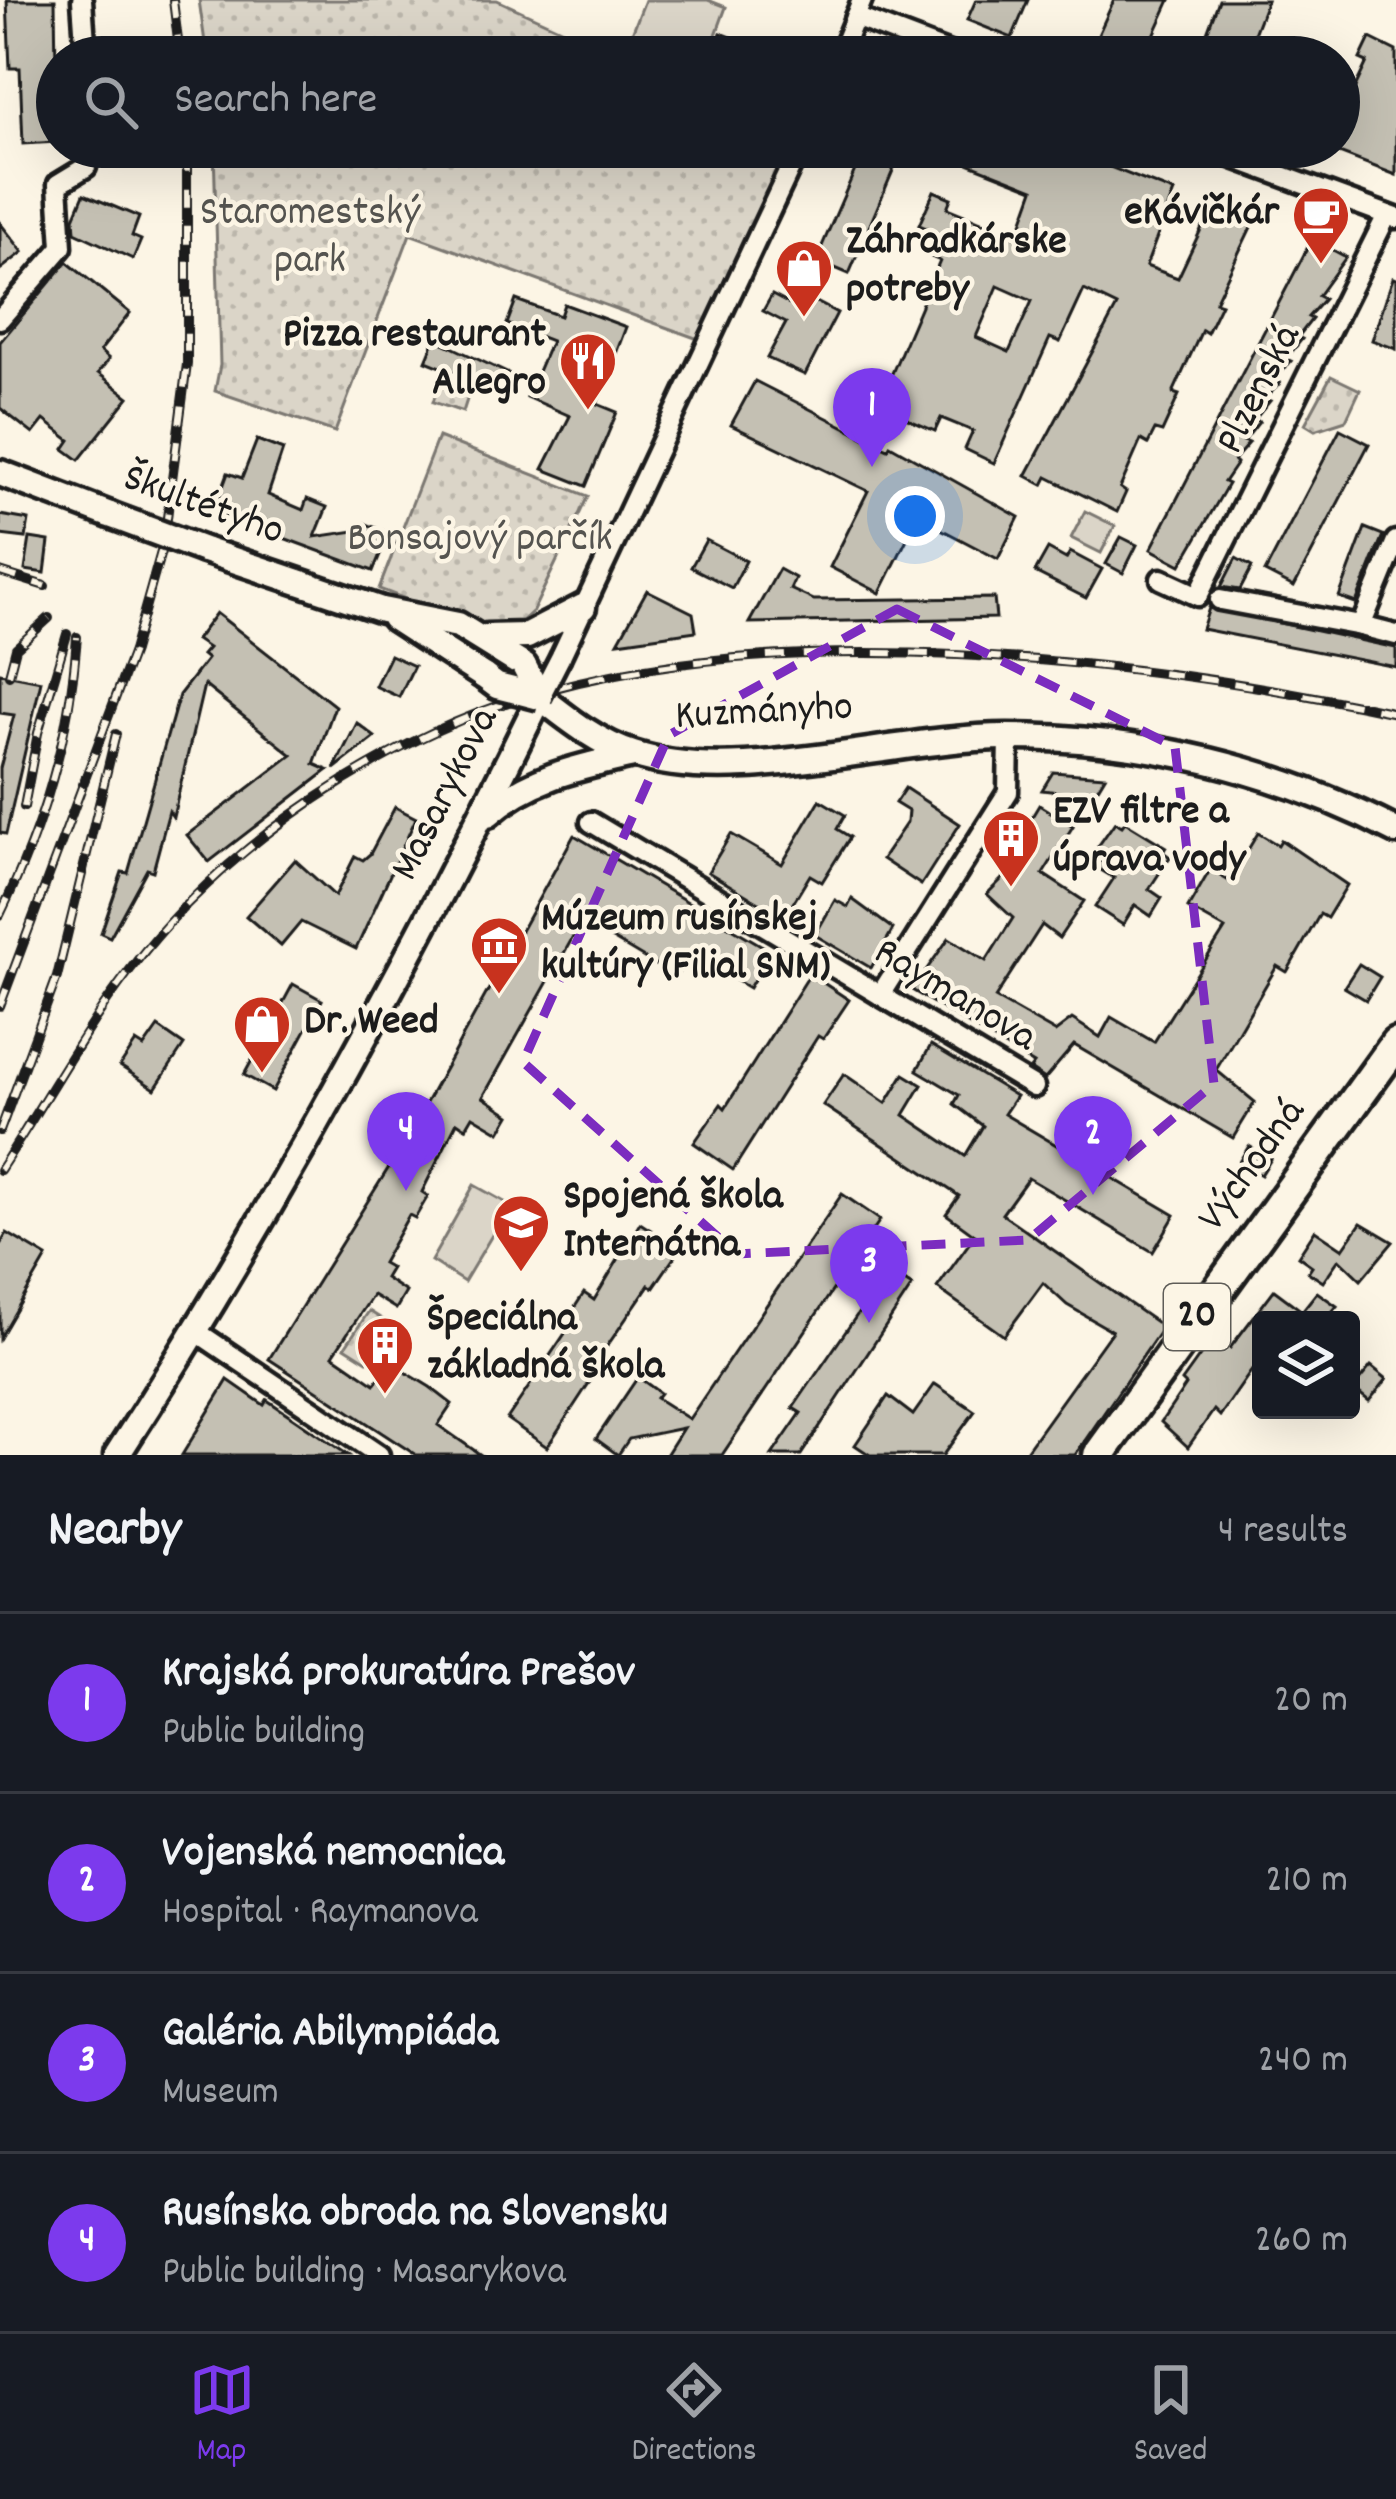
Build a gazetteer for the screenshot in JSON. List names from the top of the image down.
{
  "streets": {
    "main road": ["Východná", "20"],
    "street": [
      "Plzenská",
      "Škultétyho",
      "Kuzmányho",
      "Masarykova",
      "Raymanova"
    ]
  },
  "crossings": [
    ["Škultétyho", "Kuzmányho"],
    ["Škultétyho", "Masarykova"],
    ["Kuzmányho", "Masarykova"]
  ],
  "parks": ["Staromestský park", "Bonsajový parčík"],
  "places": {
    "cafe": ["eKávičkár"],
    "shop": ["Záhradkárske potreby", "Dr. Weed"],
    "restaurant": ["Pizza restaurant Allegro"],
    "building": ["EZV filtre a úprava vody", "Špeciálna základná škola"],
    "museum": ["Múzeum rusínskej kultúry (Filial SNM)"],
    "school or university": ["Spojená škola Internátna"]
  },
  "page": {
    "search": "Search here",
    "pins": [
      "1",
      "4",
      "2",
      "3"
    ],
    "heading": ["Nearby", "4 results"],
    "list": [
      {
        "mark": "1",
        "name": "Krajská prokuratúra Prešov",
        "note": "Public building",
        "value": "20 m"
      },
      {
        "mark": "2",
        "name": "Vojenská nemocnica",
        "note": "Hospital · Raymanova",
        "value": "210 m"
      },
      {
        "mark": "3",
        "name": "Galéria Abilympiáda",
        "note": "Museum",
        "value": "240 m"
      },
      {
        "mark": "4",
        "name": "Rusínska obroda na Slovensku",
        "note": "Public building · Masarykova",
        "value": "260 m"
      }
    ],
    "nav": ["Map", "Directions", "Saved"]
  }
}
